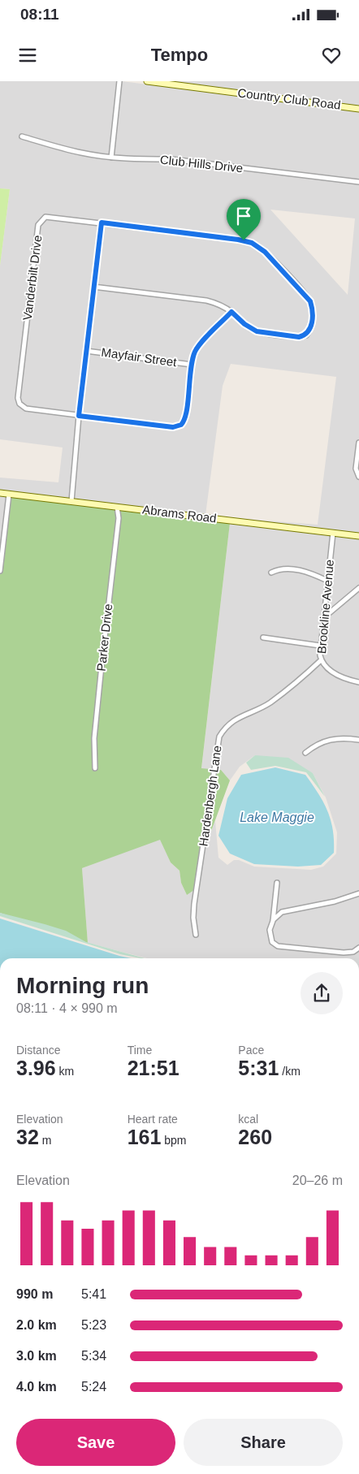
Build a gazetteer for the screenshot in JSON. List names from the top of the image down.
{
  "streets": {
    "street": [
      "Country Club Road",
      "Club Hills Drive",
      "Vanderbilt Drive",
      "Mayfair Street",
      "Abrams Road",
      "Brookline Avenue",
      "Parker Drive",
      "Hardenbergh Lane"
    ]
  },
  "crossings": [
    ["Abrams Road", "Brookline Avenue"],
    ["Abrams Road", "Parker Drive"],
    ["Brookline Avenue", "Hardenbergh Lane"]
  ],
  "water": ["Lake Maggie"],
  "page": {
    "status": "08:11",
    "header": "Tempo",
    "heading": ["Morning run", "08:11 · 4 × 990 m"],
    "stats": [
      ["Distance", "3.96 km"],
      ["Time", "21:51"],
      ["Pace", "5:31 /km"],
      ["Elevation", "32 m"],
      ["Heart rate", "161 bpm"],
      ["kcal", "260"]
    ],
    "chart": ["Elevation", "20–26 m"],
    "list": [
      {
        "name": "990 m",
        "note": "5:41"
      },
      {
        "name": "2.0 km",
        "note": "5:23"
      },
      {
        "name": "3.0 km",
        "note": "5:34"
      },
      {
        "name": "4.0 km",
        "note": "5:24"
      }
    ],
    "buttons": ["Save", "Share"]
  }
}
